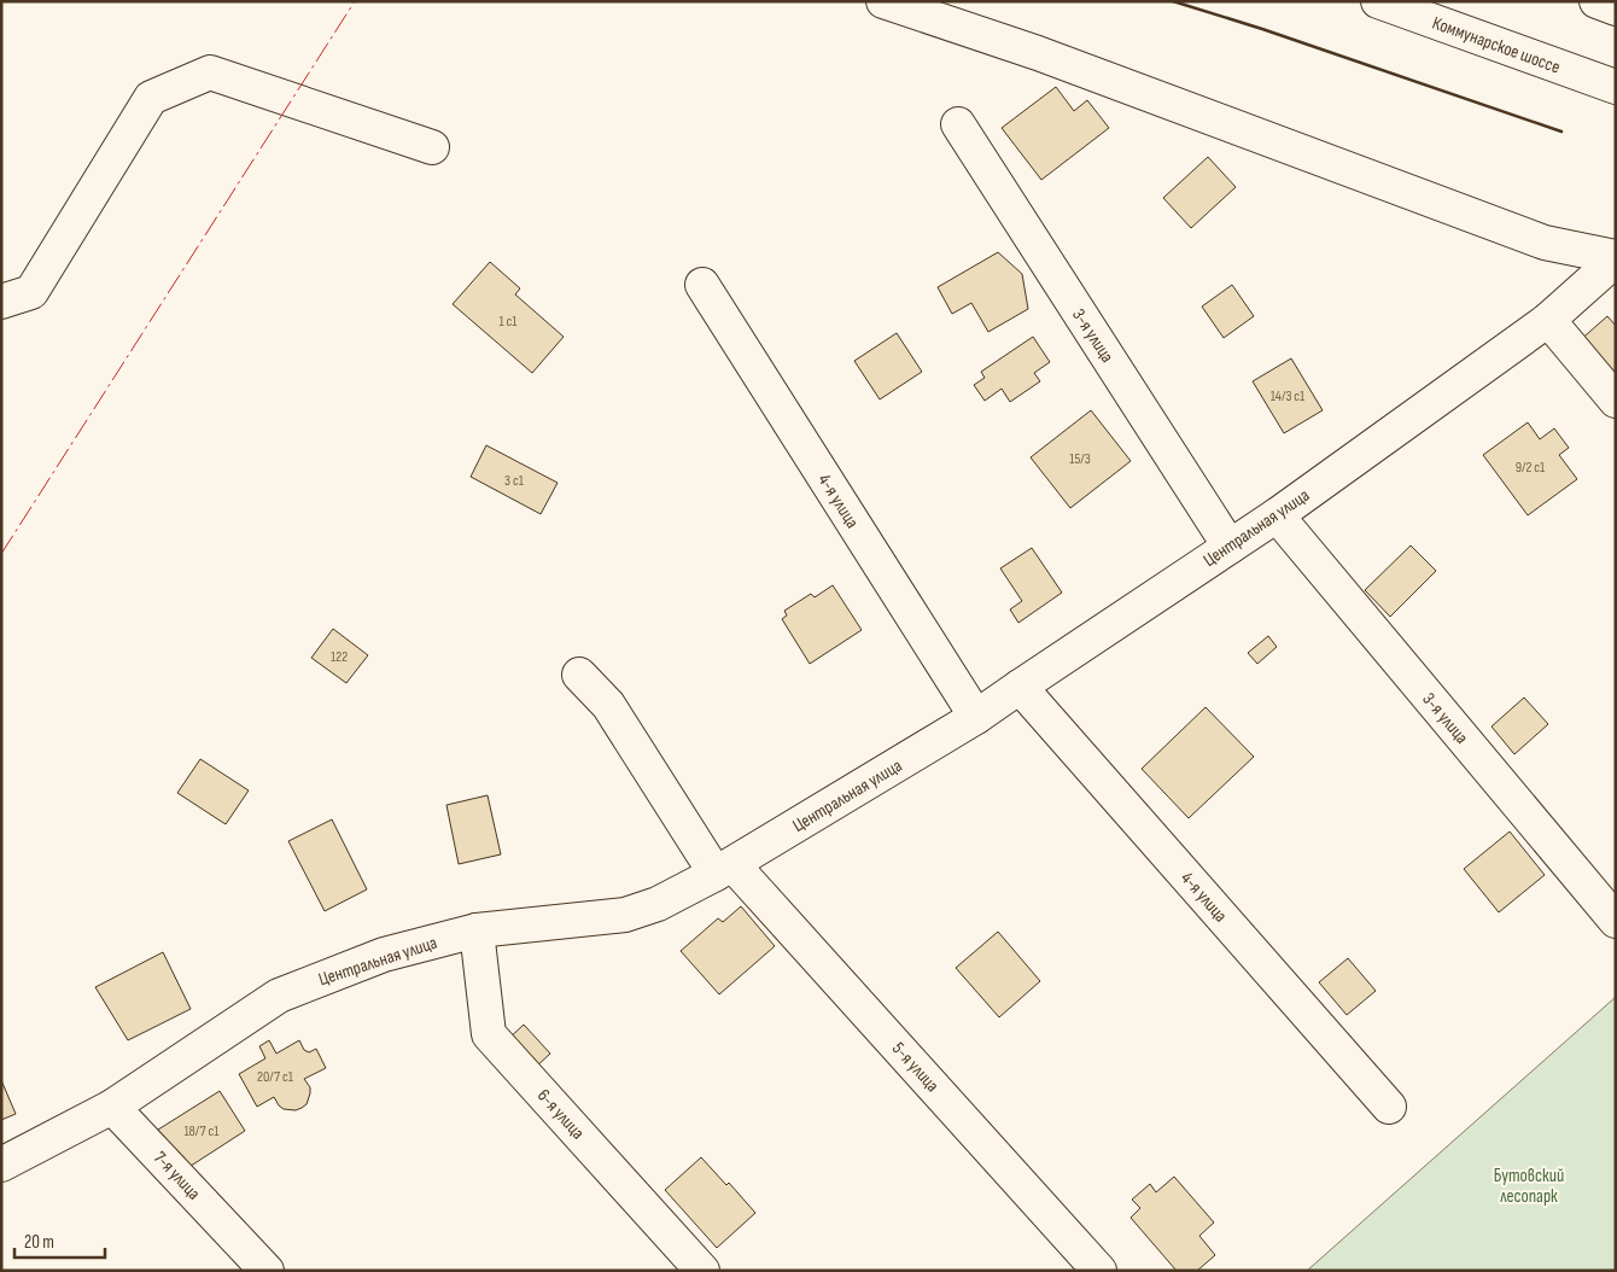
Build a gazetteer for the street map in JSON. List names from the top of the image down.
{
  "streets": {
    "street": [
      "Коммунарское шоссе",
      "3-я улица",
      "4-я улица",
      "Центральная улица",
      "5-я улица",
      "6-я улица",
      "7-я улица"
    ]
  },
  "crossings": [
    ["3-я улица", "Центральная улица"],
    ["4-я улица", "Центральная улица"],
    ["Центральная улица", "5-я улица"],
    ["Центральная улица", "6-я улица"],
    ["Центральная улица", "7-я улица"]
  ],
  "parks": ["Бутовский лесопарк"],
  "house_numbers": [
    "1 с1",
    "14/3 с1",
    "15/3",
    "9/2 с1",
    "3 с1",
    "122",
    "20/7 с1",
    "18/7 с1"
  ],
  "scale_bar": "20 m"
}
